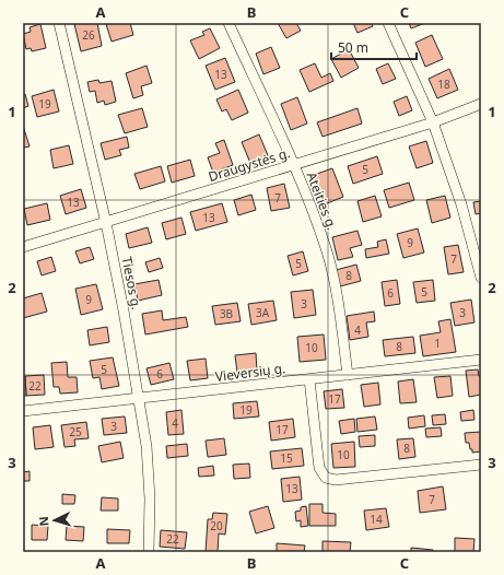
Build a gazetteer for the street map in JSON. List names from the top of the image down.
{
  "streets": {
    "street": [
      "Draugystės g.",
      "Ateities g.",
      "Tiesos g.",
      "Vieversių g."
    ]
  },
  "crossings": [
    ["Draugystės g.", "Ateities g."],
    ["Draugystės g.", "Tiesos g."],
    ["Ateities g.", "Vieversių g."],
    ["Tiesos g.", "Vieversių g."]
  ],
  "house_numbers": [
    "26",
    "13",
    "18",
    "19",
    "5",
    "7",
    "13",
    "13",
    "9",
    "7",
    "5",
    "8",
    "5",
    "6",
    "9",
    "3",
    "3A",
    "3",
    "3B",
    "4",
    "1",
    "8",
    "10",
    "5",
    "6",
    "22",
    "17",
    "19",
    "4",
    "3",
    "17",
    "25",
    "8",
    "10",
    "15",
    "13",
    "7",
    "14",
    "20",
    "22"
  ],
  "scale_bar": "50 m",
  "north": "left",
  "grid": {
    "columns": ["A", "B", "C"],
    "rows": ["1", "2", "3"]
  }
}
